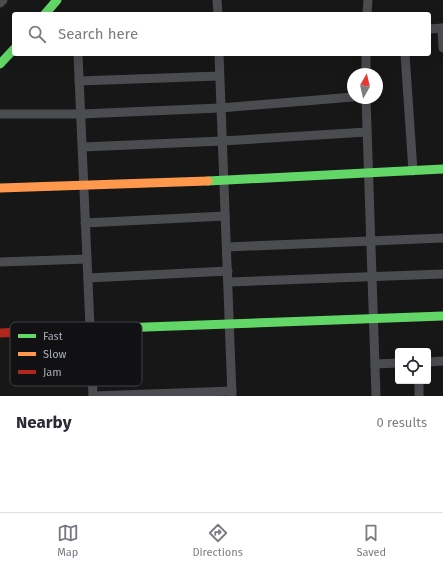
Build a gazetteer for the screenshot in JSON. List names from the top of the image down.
{
  "legend": ["Fast", "Slow", "Jam"],
  "north": "top",
  "page": {
    "search": "Search here",
    "heading": ["Nearby", "0 results"],
    "nav": ["Map", "Directions", "Saved"]
  }
}
